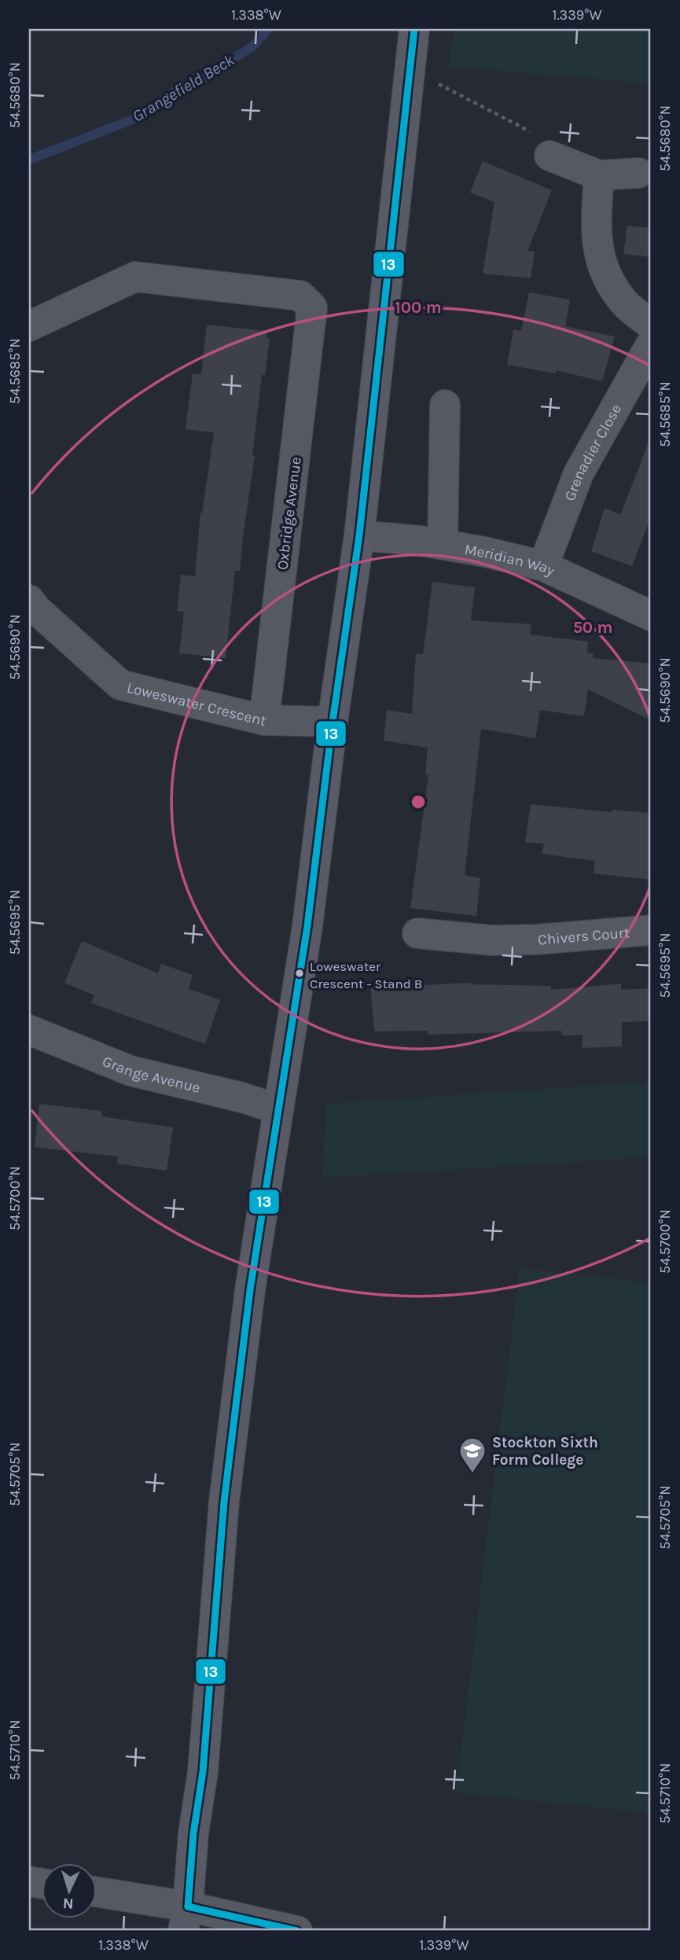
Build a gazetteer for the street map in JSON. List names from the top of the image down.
{
  "streets": {
    "street": [
      "Grenadier Close",
      "Oxbridge Avenue",
      "Meridian Way",
      "Loweswater Crescent",
      "Chivers Court",
      "Grange Avenue"
    ]
  },
  "crossings": [
    ["Grenadier Close", "Meridian Way"],
    ["Oxbridge Avenue", "Loweswater Crescent"]
  ],
  "water": ["Grangefield Beck"],
  "places": {
    "other": ["Loweswater Crescent - Stand B"],
    "school or university": ["Stockton Sixth Form College"]
  },
  "lines": ["transit line 13"],
  "north": "bottom",
  "coordinates": [
    "1.338°W",
    "1.339°W",
    "54.5680°N",
    "54.5685°N",
    "54.5690°N",
    "54.5695°N",
    "54.5700°N",
    "54.5705°N",
    "54.5710°N"
  ],
  "rings": ["100 m", "50 m"]
}
